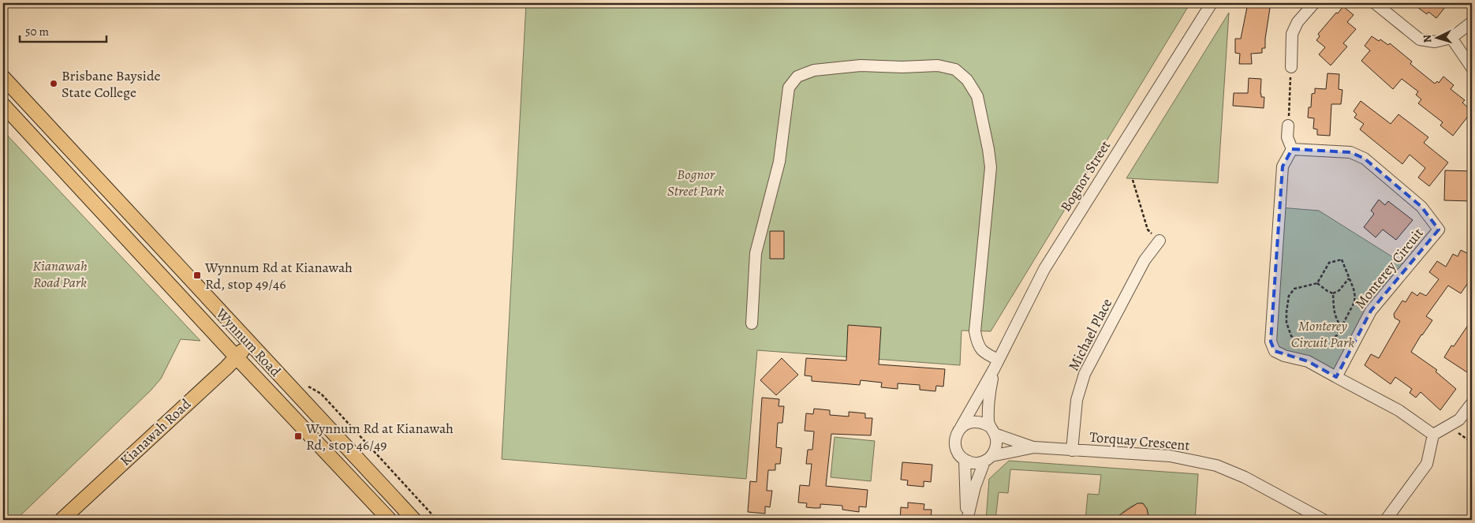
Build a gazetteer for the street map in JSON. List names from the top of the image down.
{
  "streets": {
    "main road": ["Wynnum Road", "Kianawah Road"],
    "street": [
      "Bognor Street",
      "Monterey Circuit",
      "Michael Place",
      "Torquay Crescent"
    ]
  },
  "crossings": [
    ["Bognor Street", "Torquay Crescent"],
    ["Michael Place", "Torquay Crescent"],
    ["Wynnum Road", "Kianawah Road"]
  ],
  "parks": ["Bognor Street Park", "Kianawah Road Park", "Monterey Circuit Park"],
  "places": {
    "other": ["Brisbane Bayside State College"],
    "transit": ["Wynnum Rd at Kianawah Rd, stop 49/46", "Wynnum Rd at Kianawah Rd, stop 46/49"]
  },
  "scale_bar": "50 m",
  "north": "left"
}
